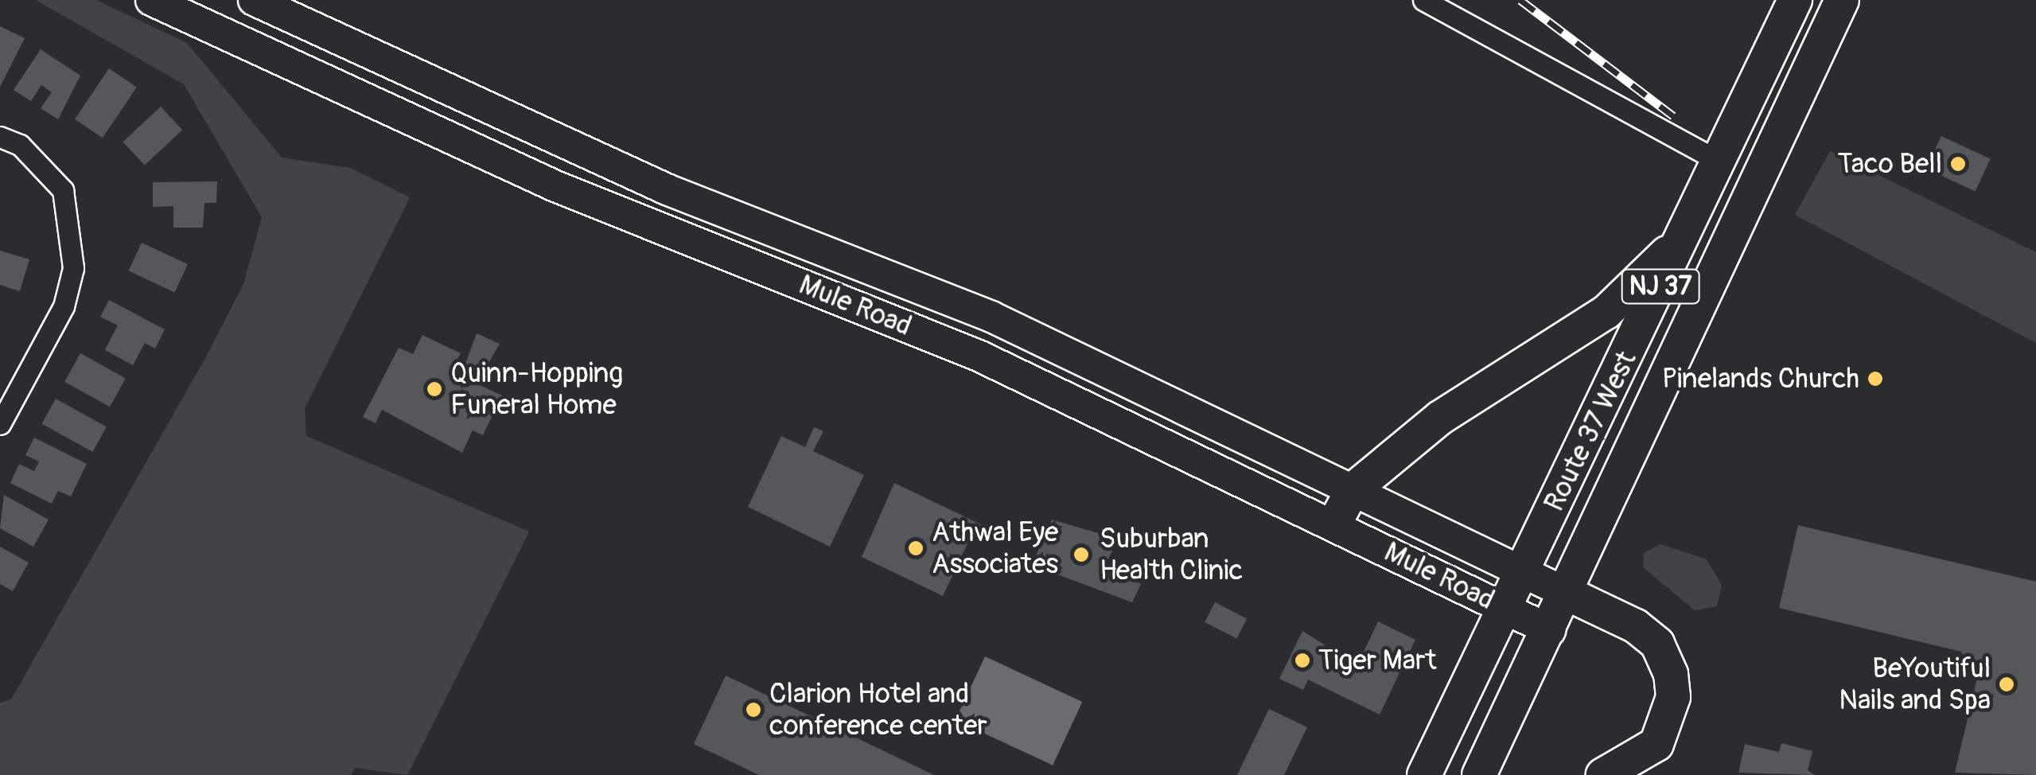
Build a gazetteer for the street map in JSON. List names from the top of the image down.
{
  "streets": {
    "highway": ["NJ 37", "Route 37 West"],
    "main road": ["Mule Road"]
  },
  "crossings": [
    ["Mule Road", "Route 37 West"]
  ],
  "places": [
    "Taco Bell",
    "Pinelands Church",
    "Quinn-Hopping Funeral Home",
    "Athwal Eye Associates",
    "Suburban Health Clinic",
    "Tiger Mart",
    "BeYoutiful Nails and Spa",
    "Clarion Hotel and conference center"
  ]
}
